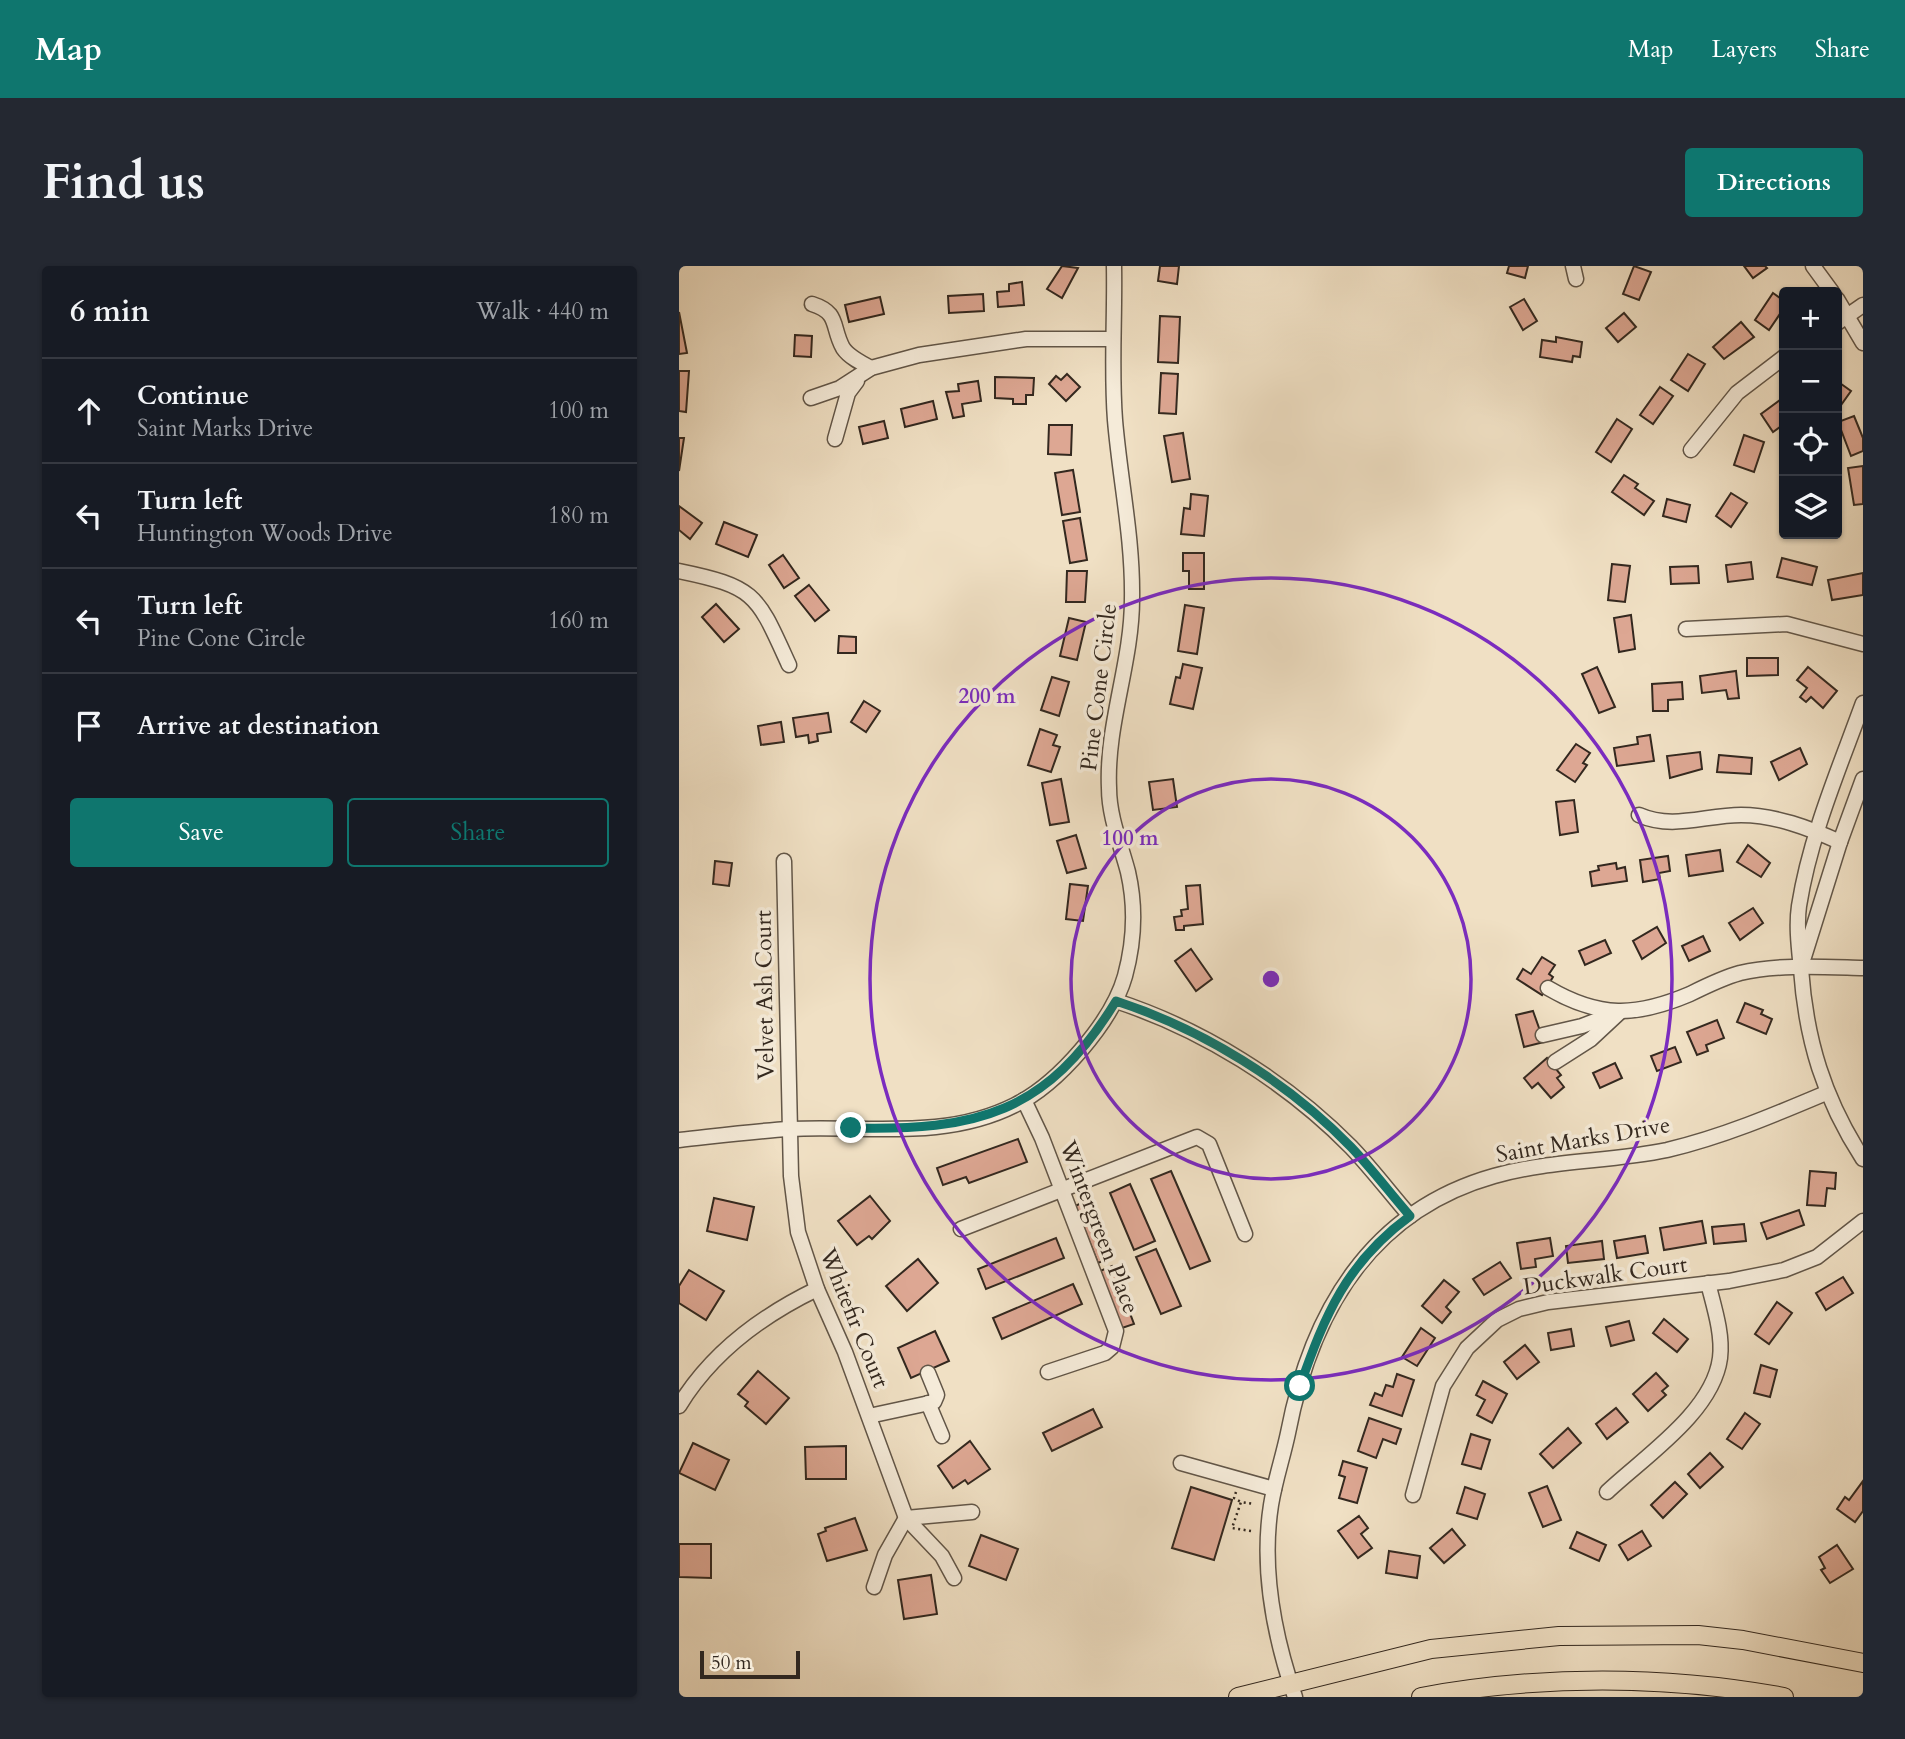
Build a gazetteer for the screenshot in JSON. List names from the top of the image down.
{
  "streets": {
    "street": [
      "Pine Cone Circle",
      "Velvet Ash Court",
      "Saint Marks Drive",
      "Wintergreen Place",
      "Duckwalk Court",
      "Whitefir Court"
    ]
  },
  "crossings": [
    ["Pine Cone Circle", "Velvet Ash Court"],
    ["Pine Cone Circle", "Wintergreen Place"],
    ["Pine Cone Circle", "Whitefir Court"],
    ["Velvet Ash Court", "Whitefir Court"]
  ],
  "scale_bar": "50 m",
  "page": {
    "header": "Map",
    "nav": ["Map", "Layers", "Share"],
    "buttons": [
      "Directions",
      ["Save", "Share"]
    ],
    "title": "Find us",
    "heading": ["6 min", "Walk · 440 m"],
    "map_buttons": ["+", "−"],
    "list": [
      ["Continue", "Saint Marks Drive", "100 m"],
      ["Turn left", "Huntington Woods Drive", "180 m"],
      ["Turn left", "Pine Cone Circle", "160 m"],
      "Arrive at destination"
    ],
    "scale": "50 m"
  },
  "rings": ["200 m", "100 m"]
}
